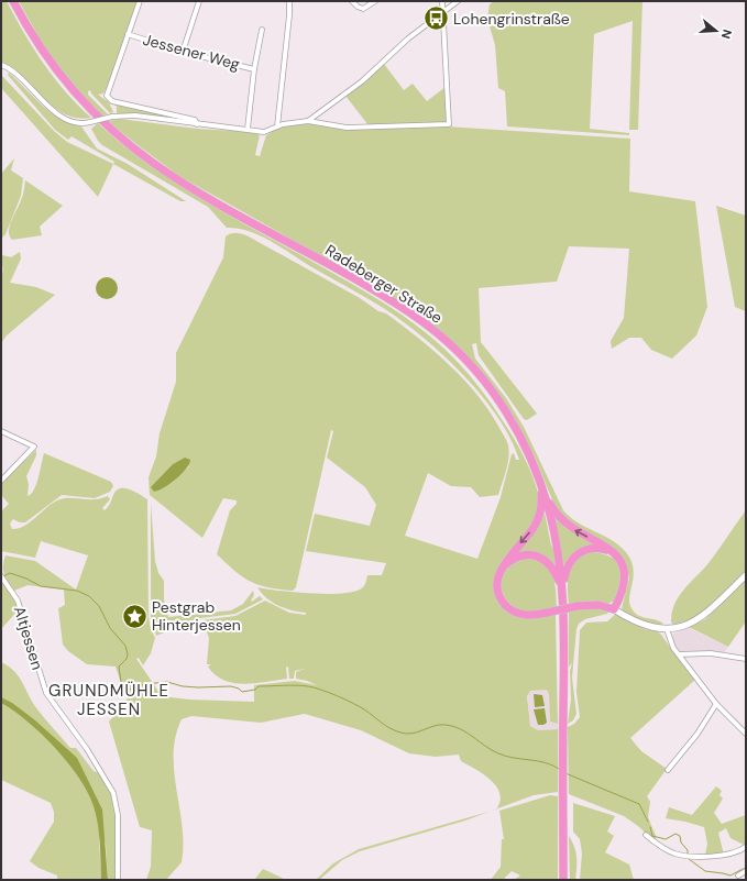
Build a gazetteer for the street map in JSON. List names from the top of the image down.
{
  "streets": {
    "highway": ["Radeberger Straße"],
    "street": ["Jessener Weg", "Altjessen"]
  },
  "districts": ["GRUNDMÜHLE JESSEN"],
  "places": {
    "bus stop": ["Lohengrinstraße"],
    "place": ["Pestgrab Hinterjessen"]
  },
  "north": "right"
}
